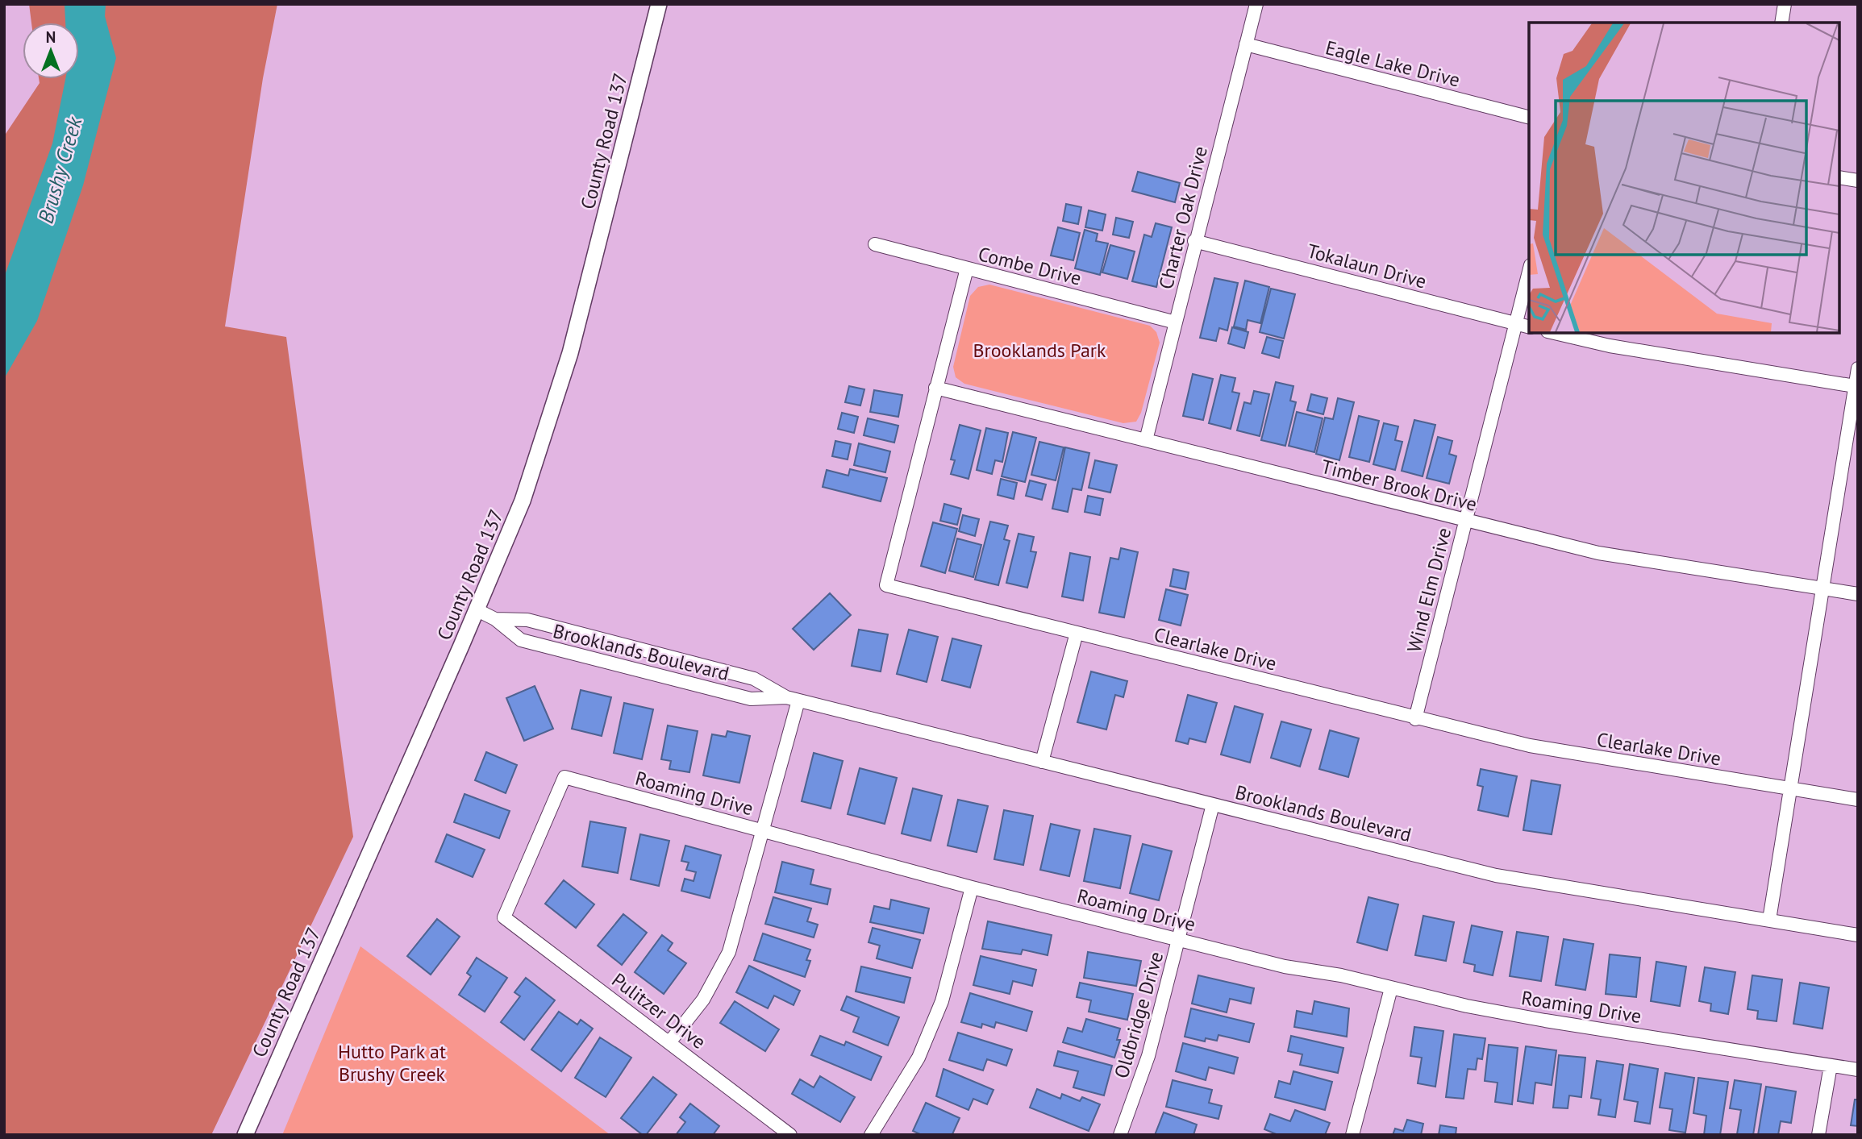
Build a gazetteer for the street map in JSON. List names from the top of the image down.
{
  "streets": {
    "street": [
      "Eagle Lake Drive",
      "County Road 137",
      "Charter Oak Drive",
      "Combe Drive",
      "Tokalaun Drive",
      "Timber Brook Drive",
      "Wind Elm Drive",
      "Clearlake Drive",
      "Brooklands Boulevard",
      "Roaming Drive",
      "Pulitzer Drive",
      "Oldbridge Drive"
    ]
  },
  "crossings": [
    ["Eagle Lake Drive", "Charter Oak Drive"],
    ["County Road 137", "Brooklands Boulevard"],
    ["Charter Oak Drive", "Combe Drive"],
    ["Charter Oak Drive", "Tokalaun Drive"],
    ["Charter Oak Drive", "Timber Brook Drive"],
    ["Combe Drive", "Clearlake Drive"],
    ["Tokalaun Drive", "Wind Elm Drive"],
    ["Timber Brook Drive", "Wind Elm Drive"],
    ["Timber Brook Drive", "Clearlake Drive"],
    ["Wind Elm Drive", "Clearlake Drive"],
    ["Brooklands Boulevard", "Oldbridge Drive"],
    ["Roaming Drive", "Pulitzer Drive"],
    ["Roaming Drive", "Oldbridge Drive"]
  ],
  "water": ["Brushy Creek"],
  "parks": ["Brooklands Park", "Hutto Park at Brushy Creek"],
  "north": "top"
}
